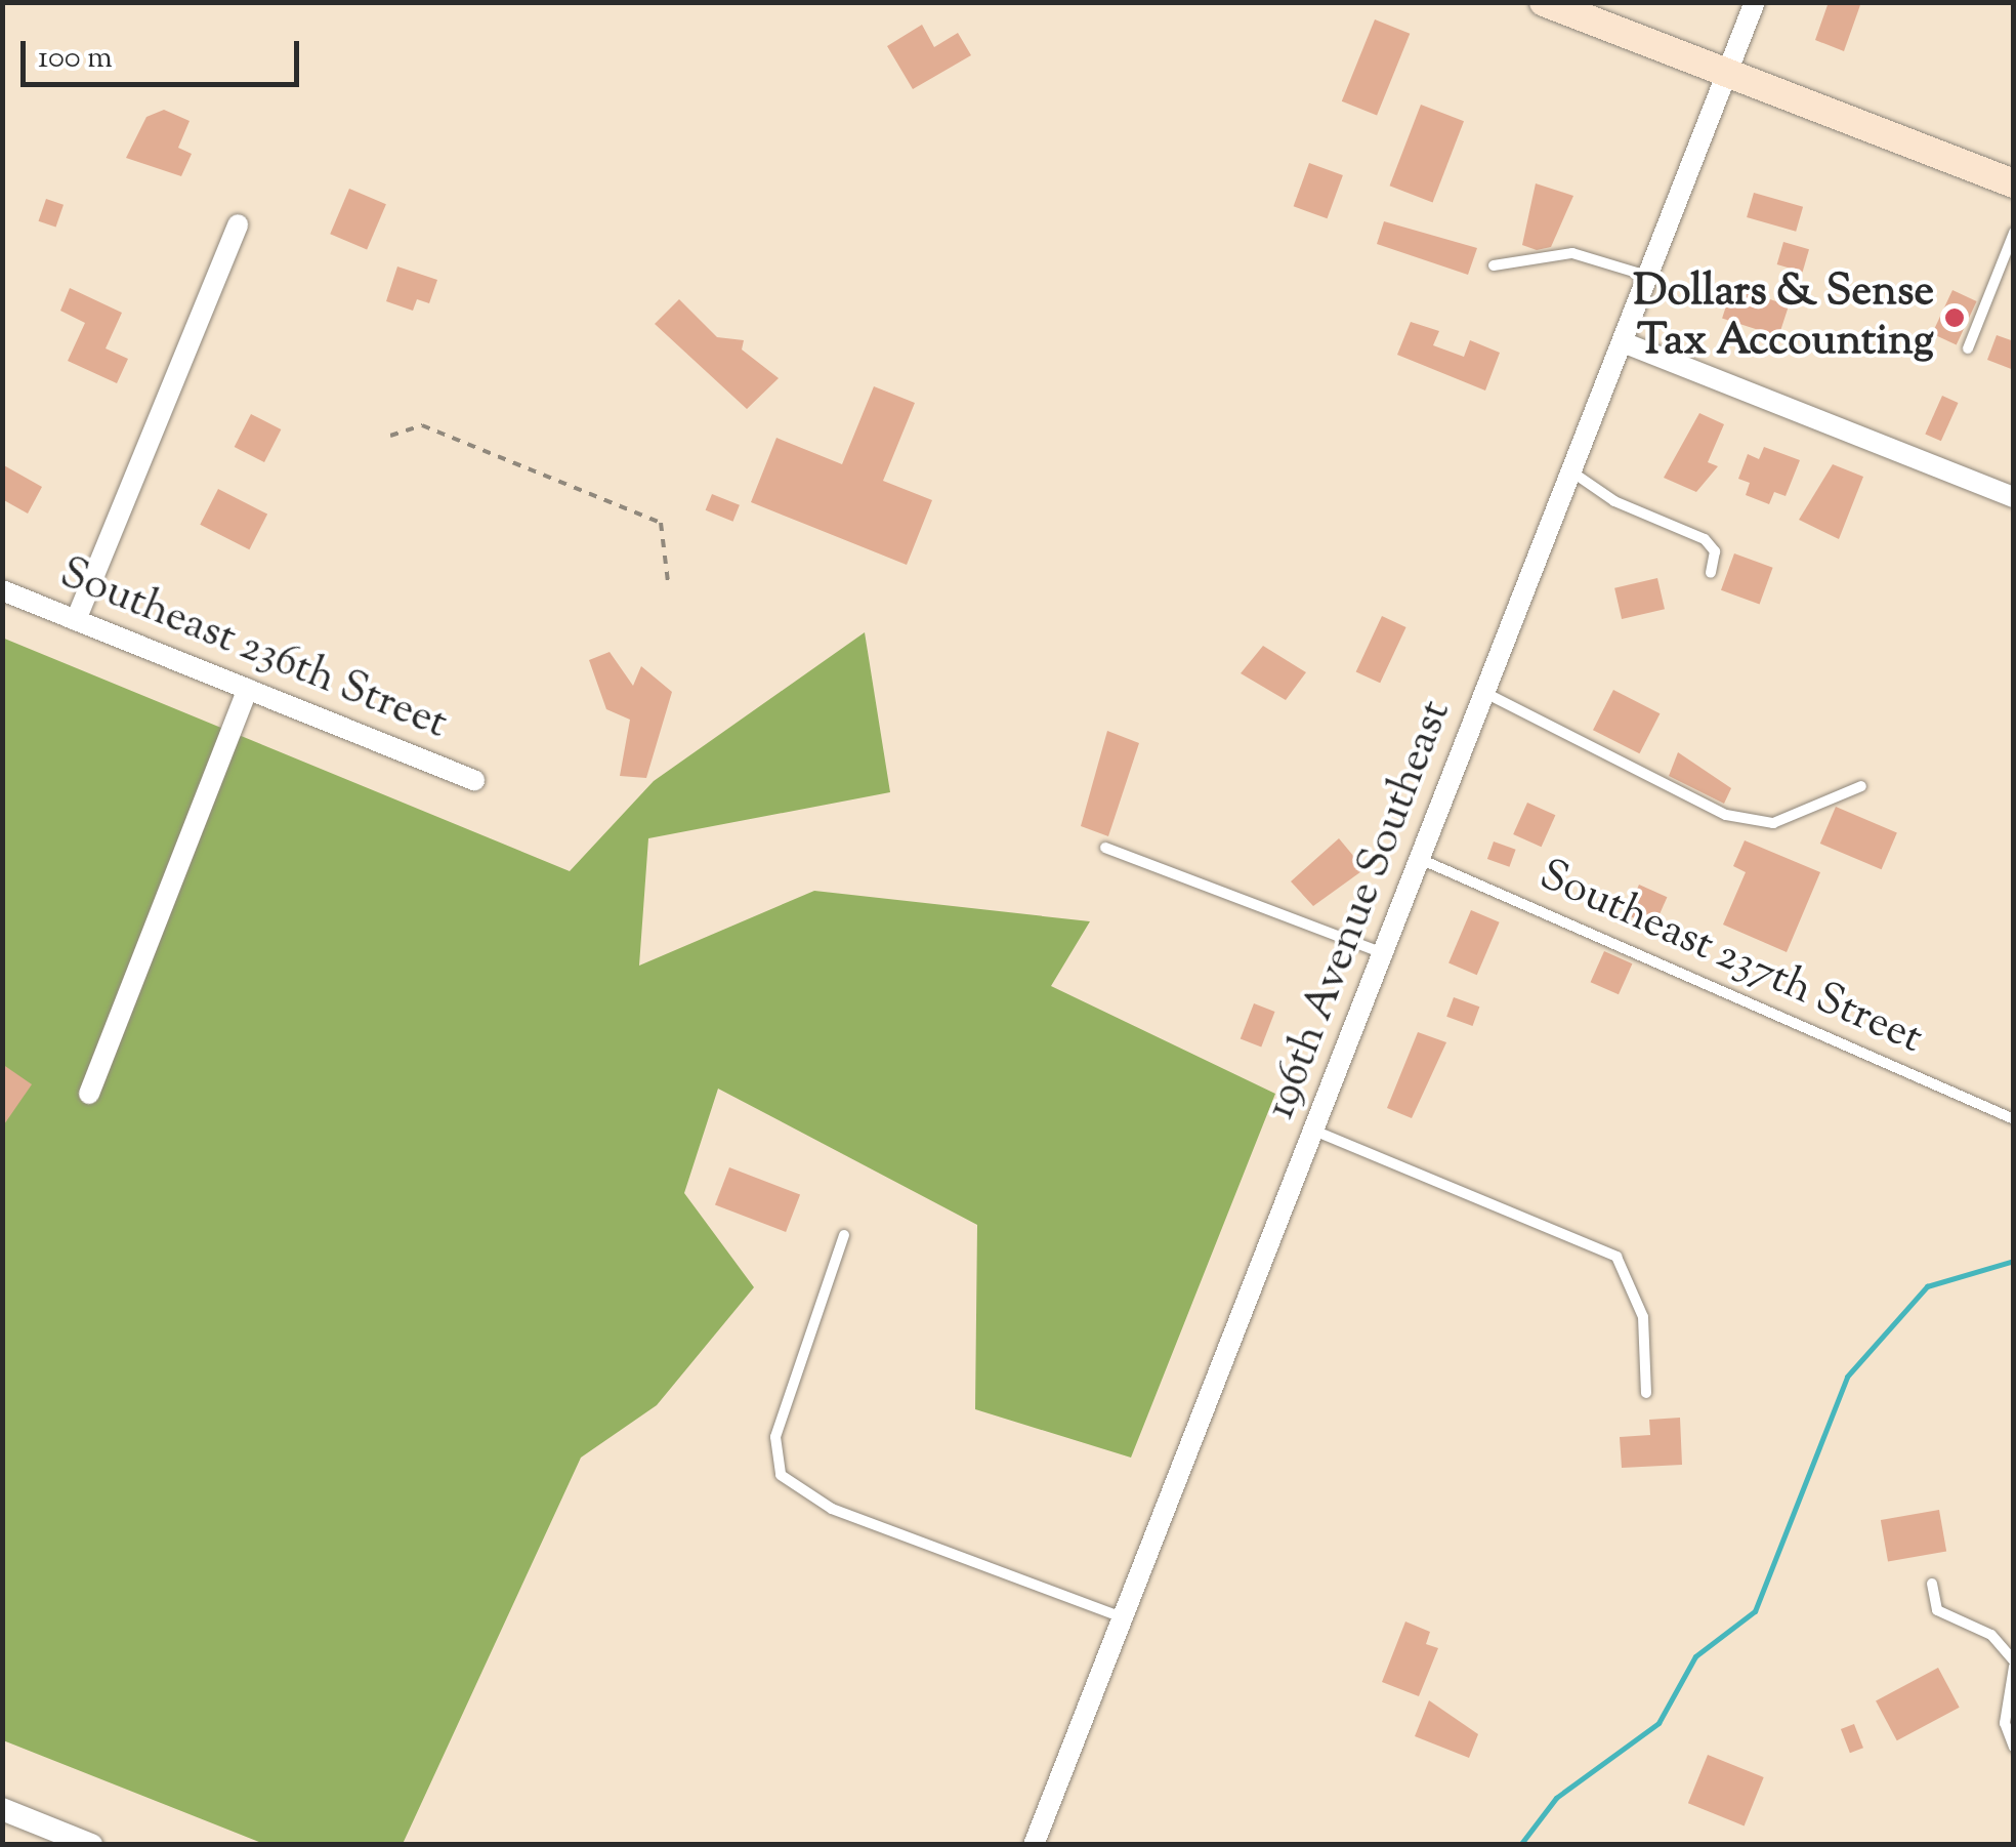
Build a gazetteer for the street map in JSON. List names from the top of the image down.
{
  "streets": {
    "street": ["Southeast 236th Street", "196th Avenue Southeast"],
    "lane": ["Southeast 237th Street"]
  },
  "crossings": [
    ["196th Avenue Southeast", "Southeast 237th Street"]
  ],
  "places": ["Dollars & Sense Tax Accounting"],
  "scale_bar": "100 m"
}
